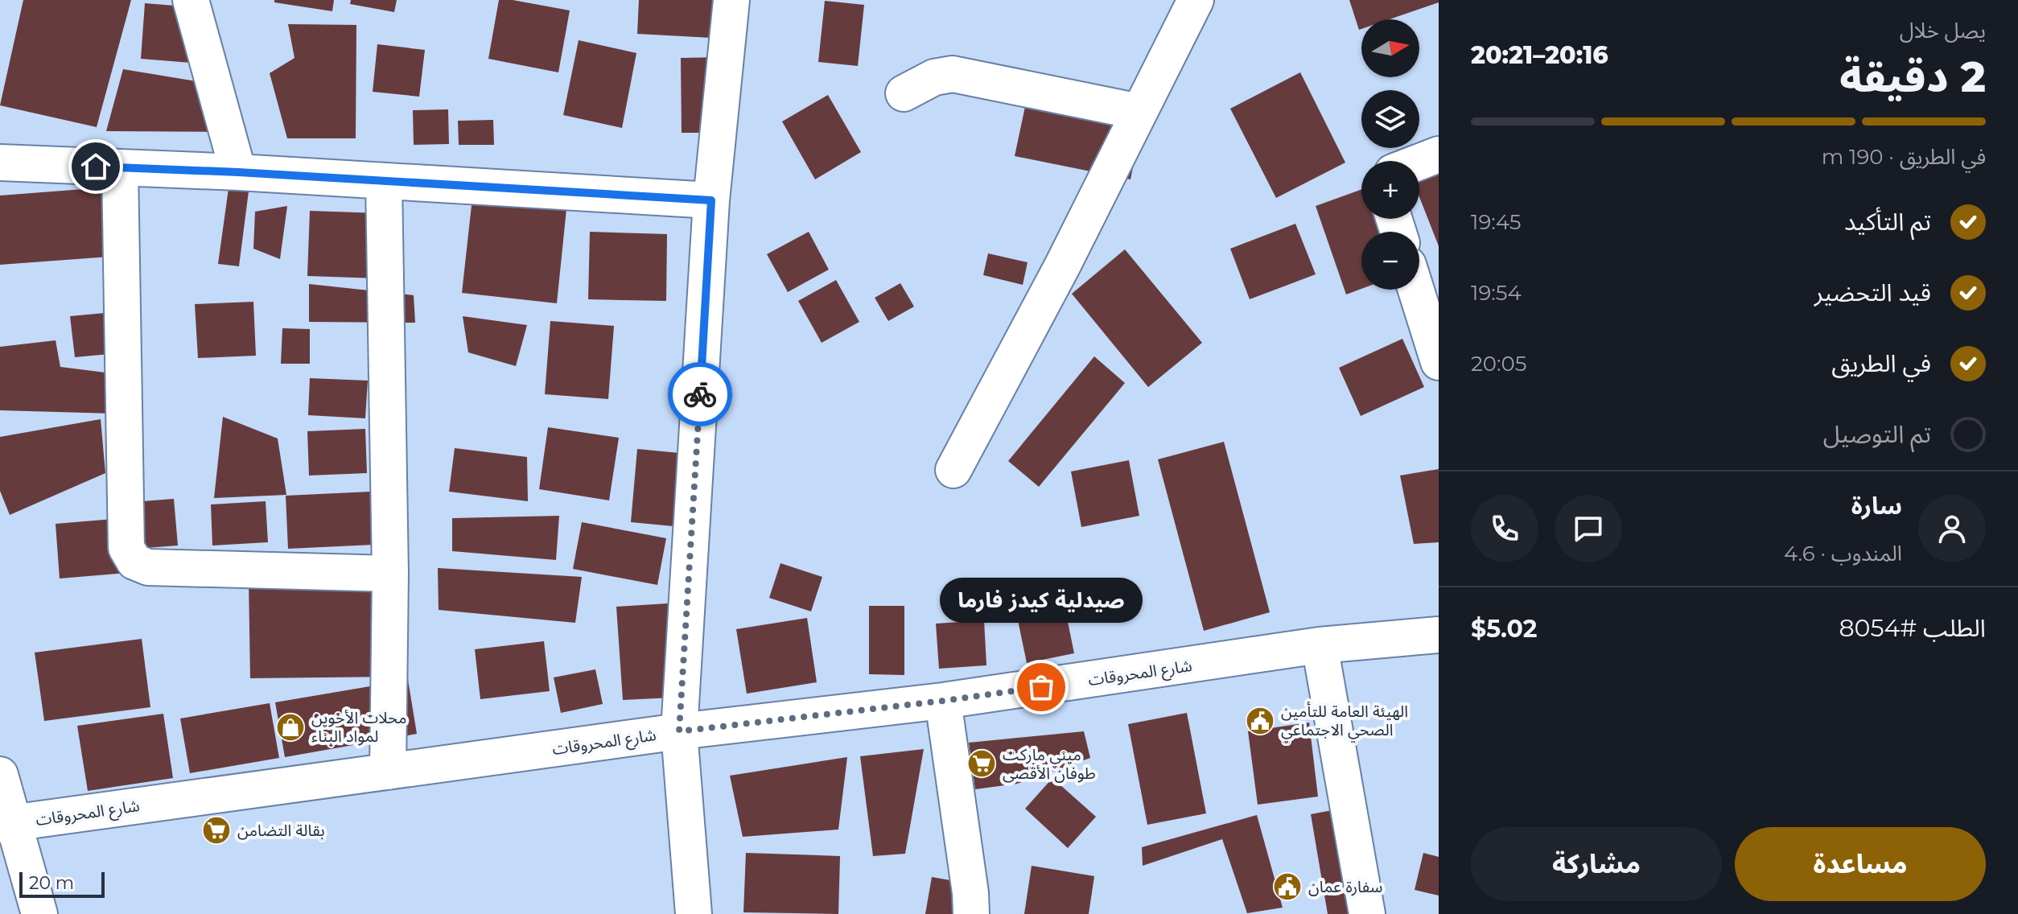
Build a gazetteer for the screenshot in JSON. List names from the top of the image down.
{
  "streets": {
    "street": ["شارع المحروقات"]
  },
  "places": {
    "other": ["صيدلية كيدز فارما"],
    "public building": ["الهيئة العامة للتأمين الصحي الاجتماعي", "سفارة عمان"],
    "shop": ["محلات الأخوين لمواد البناء"],
    "supermarket": ["ميني ماركت طوفان الأقصى", "بقالة التضامن"]
  },
  "scale_bar": "20 m",
  "north": "right",
  "page": {
    "heading": ["2 دقيقة", "يصل خلال", "20:16–20:21"],
    "panel": [
      "سارة",
      "المندوب · 4.6",
      "الطلب #8054",
      "$5.02"
    ],
    "map_buttons": ["+", "−"],
    "bar": "في الطريق · 190 m",
    "list": [
      ["تم التأكيد", "19:45"],
      ["قيد التحضير", "19:54"],
      ["في الطريق", "20:05"],
      "تم التوصيل"
    ],
    "bubble": "صيدلية كيدز فارما",
    "buttons": ["مساعدة", "مشاركة"],
    "scale": "20 m"
  }
}
